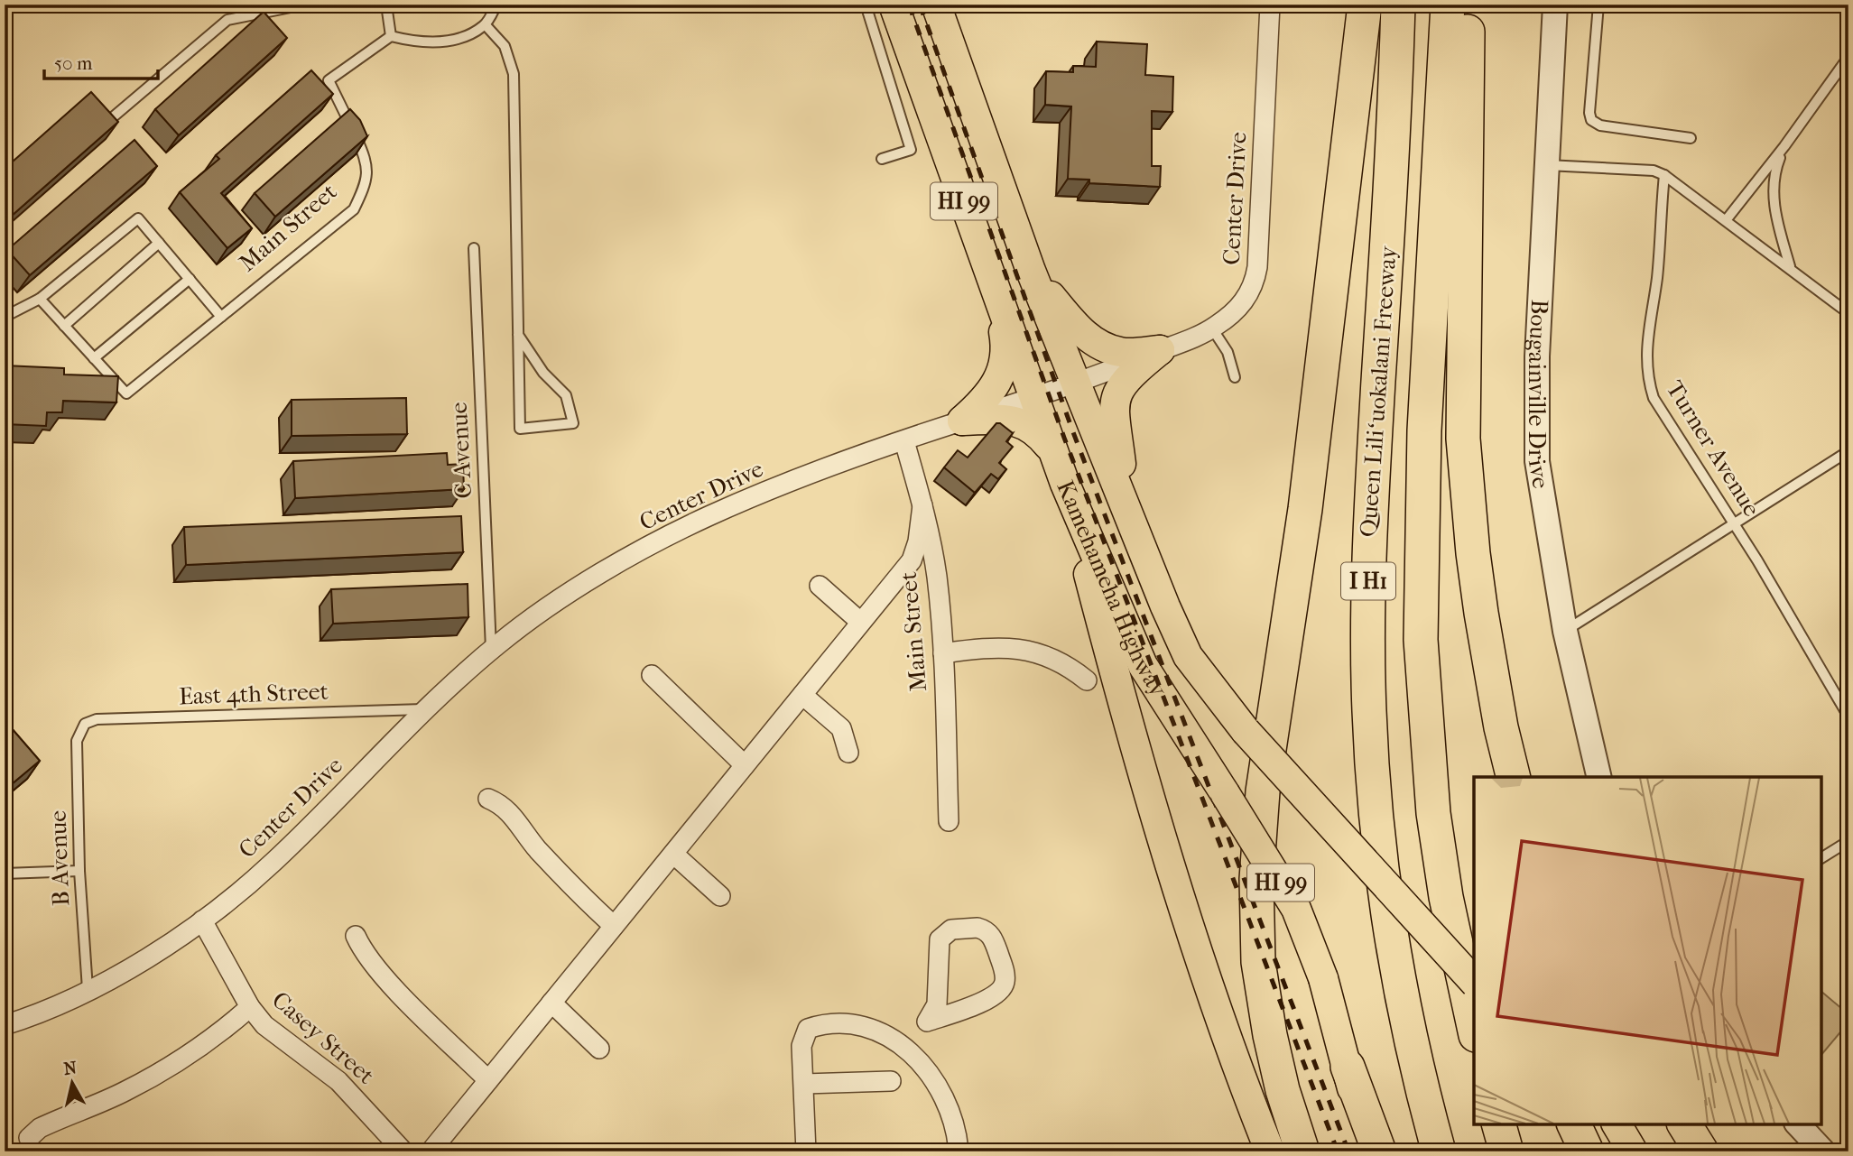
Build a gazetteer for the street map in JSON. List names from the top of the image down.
{
  "streets": {
    "highway": ["Queen Liliʻuokalani Freeway", "I H1"],
    "main road": ["HI 99", "Kamehameha Highway"],
    "street": [
      "Center Drive",
      "Main Street",
      "Bougainville Drive",
      "Casey Street"
    ],
    "lane": [
      "Turner Avenue",
      "C Avenue",
      "East 4th Street",
      "B Avenue"
    ]
  },
  "crossings": [
    ["Center Drive", "Main Street"],
    ["Center Drive", "C Avenue"],
    ["Center Drive", "Kamehameha Highway"],
    ["Center Drive", "East 4th Street"],
    ["Center Drive", "B Avenue"],
    ["Center Drive", "Casey Street"],
    ["East 4th Street", "B Avenue"]
  ],
  "scale_bar": "50 m",
  "north": "top"
}
